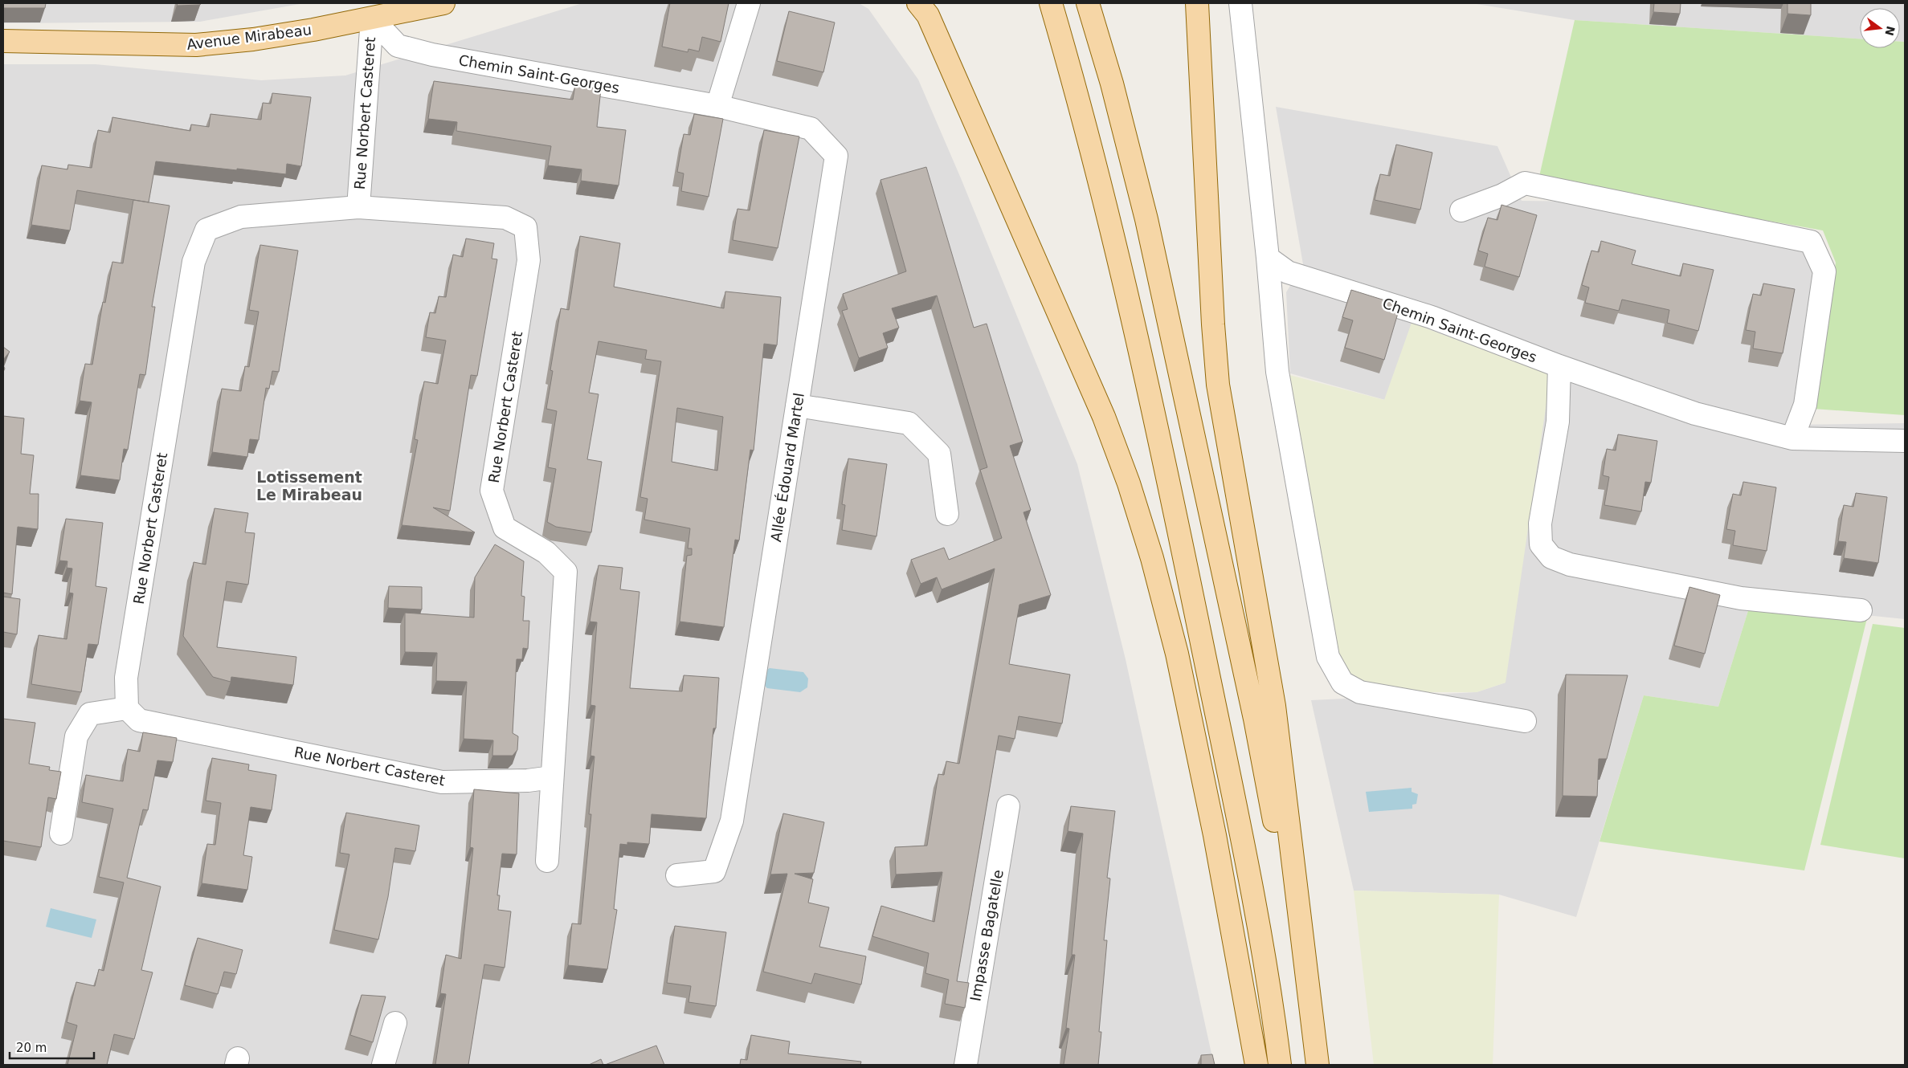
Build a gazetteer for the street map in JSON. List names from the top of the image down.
{
  "streets": {
    "main road": ["Avenue Mirabeau"],
    "street": [
      "Chemin Saint-Georges",
      "Rue Norbert Casteret",
      "Allée Édouard Martel",
      "Impasse Bagatelle"
    ]
  },
  "crossings": [
    ["Avenue Mirabeau", "Chemin Saint-Georges"],
    ["Avenue Mirabeau", "Rue Norbert Casteret"],
    ["Chemin Saint-Georges", "Rue Norbert Casteret"],
    ["Chemin Saint-Georges", "Allée Édouard Martel"]
  ],
  "districts": ["Lotissement Le Mirabeau"],
  "scale_bar": "20 m",
  "north": "right"
}
